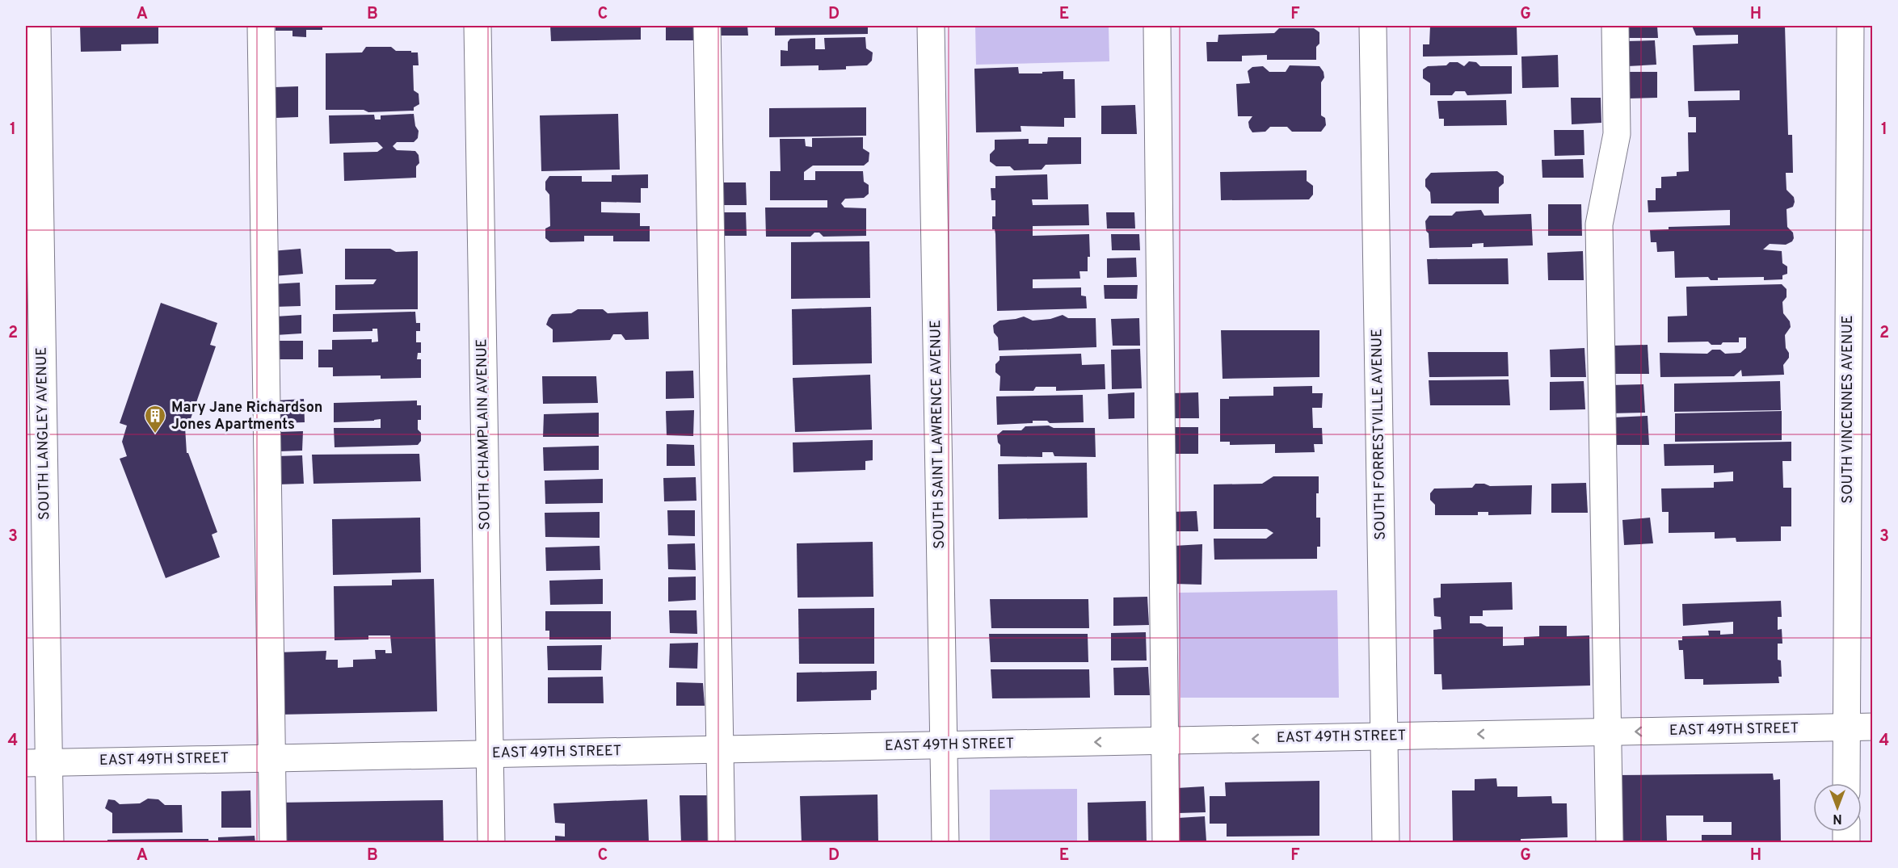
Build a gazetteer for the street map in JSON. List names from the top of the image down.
{
  "streets": {
    "street": [
      "SOUTH VINCENNES AVENUE",
      "SOUTH LANGLEY AVENUE",
      "SOUTH CHAMPLAIN AVENUE",
      "SOUTH SAINT LAWRENCE AVENUE",
      "SOUTH FORRESTVILLE AVENUE",
      "EAST 49TH STREET"
    ]
  },
  "crossings": [
    ["SOUTH VINCENNES AVENUE", "EAST 49TH STREET"],
    ["SOUTH LANGLEY AVENUE", "EAST 49TH STREET"],
    ["SOUTH CHAMPLAIN AVENUE", "EAST 49TH STREET"],
    ["SOUTH SAINT LAWRENCE AVENUE", "EAST 49TH STREET"],
    ["SOUTH FORRESTVILLE AVENUE", "EAST 49TH STREET"]
  ],
  "one_way": ["EAST 49TH STREET"],
  "places": {
    "building": ["Mary Jane Richardson Jones Apartments"]
  },
  "north": "bottom",
  "grid": {
    "columns": [
      "A",
      "B",
      "C",
      "D",
      "E",
      "F",
      "G",
      "H"
    ],
    "rows": [
      "1",
      "2",
      "3",
      "4"
    ]
  }
}
